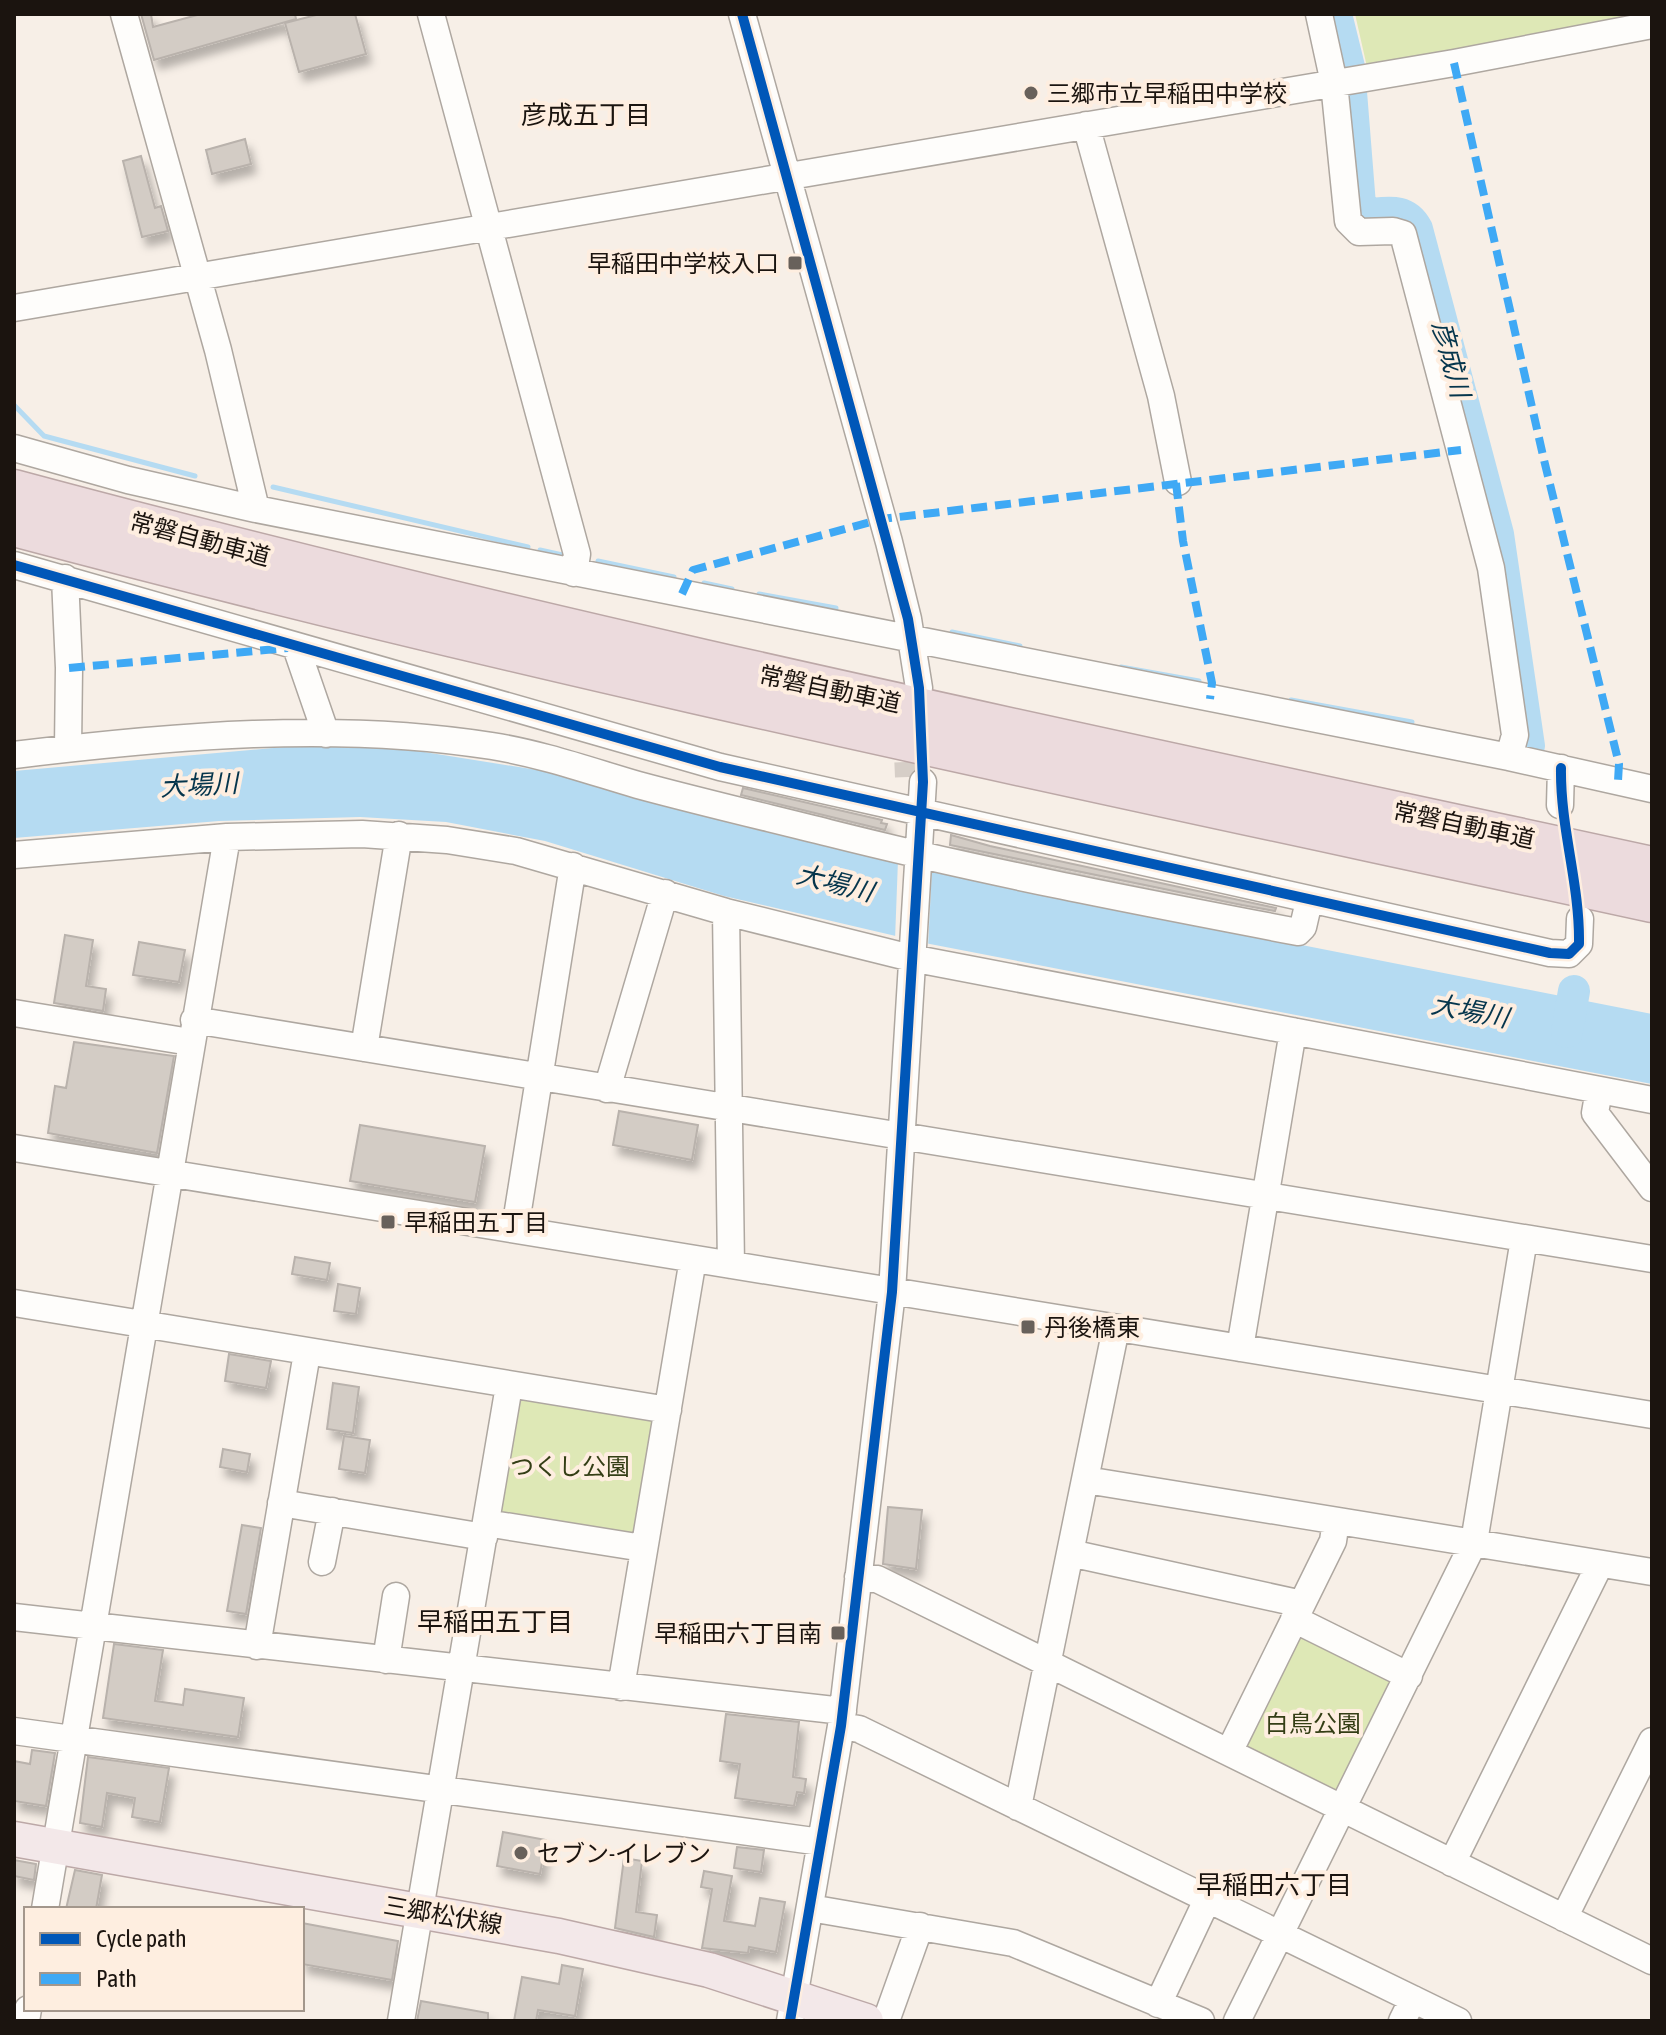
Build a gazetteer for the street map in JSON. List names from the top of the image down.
{
  "streets": {
    "highway": ["常磐自動車道"],
    "main road": ["三郷松伏線"]
  },
  "districts": ["彦成五丁目", "早稲田五丁目", "早稲田六丁目"],
  "water": ["彦成川", "大場川"],
  "parks": ["つくし公園", "白鳥公園"],
  "places": {
    "other": ["三郷市立早稲田中学校", "セブン-イレブン"],
    "transit": [
      "早稲田中学校入口",
      "早稲田五丁目",
      "丹後橋東",
      "早稲田六丁目南"
    ]
  },
  "legend": ["Cycle path", "Path"]
}
